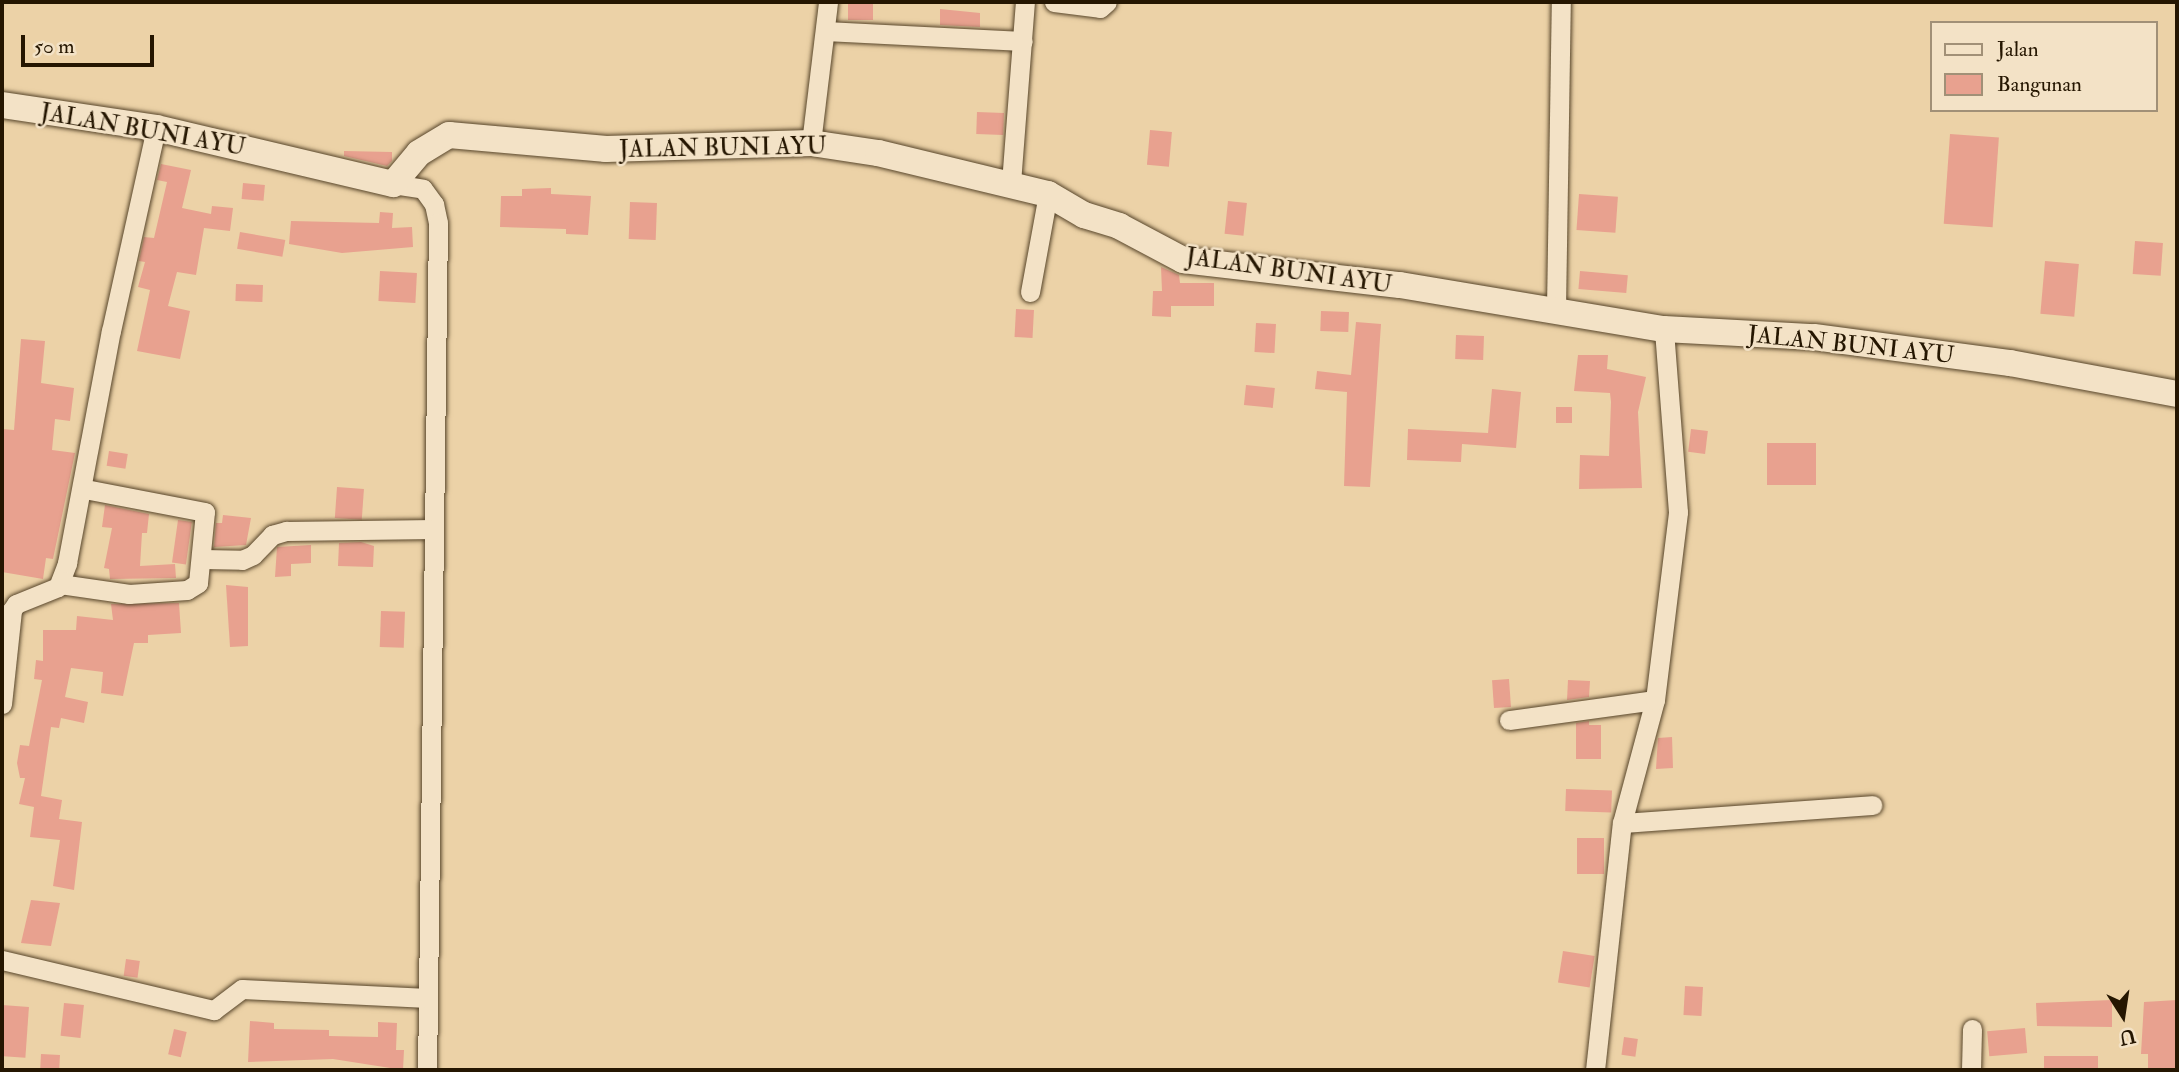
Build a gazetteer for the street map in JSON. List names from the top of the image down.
{
  "streets": {
    "main road": ["JALAN BUNI AYU"]
  },
  "legend": ["Jalan", "Bangunan"],
  "scale_bar": "50 m",
  "north": "bottom"
}
